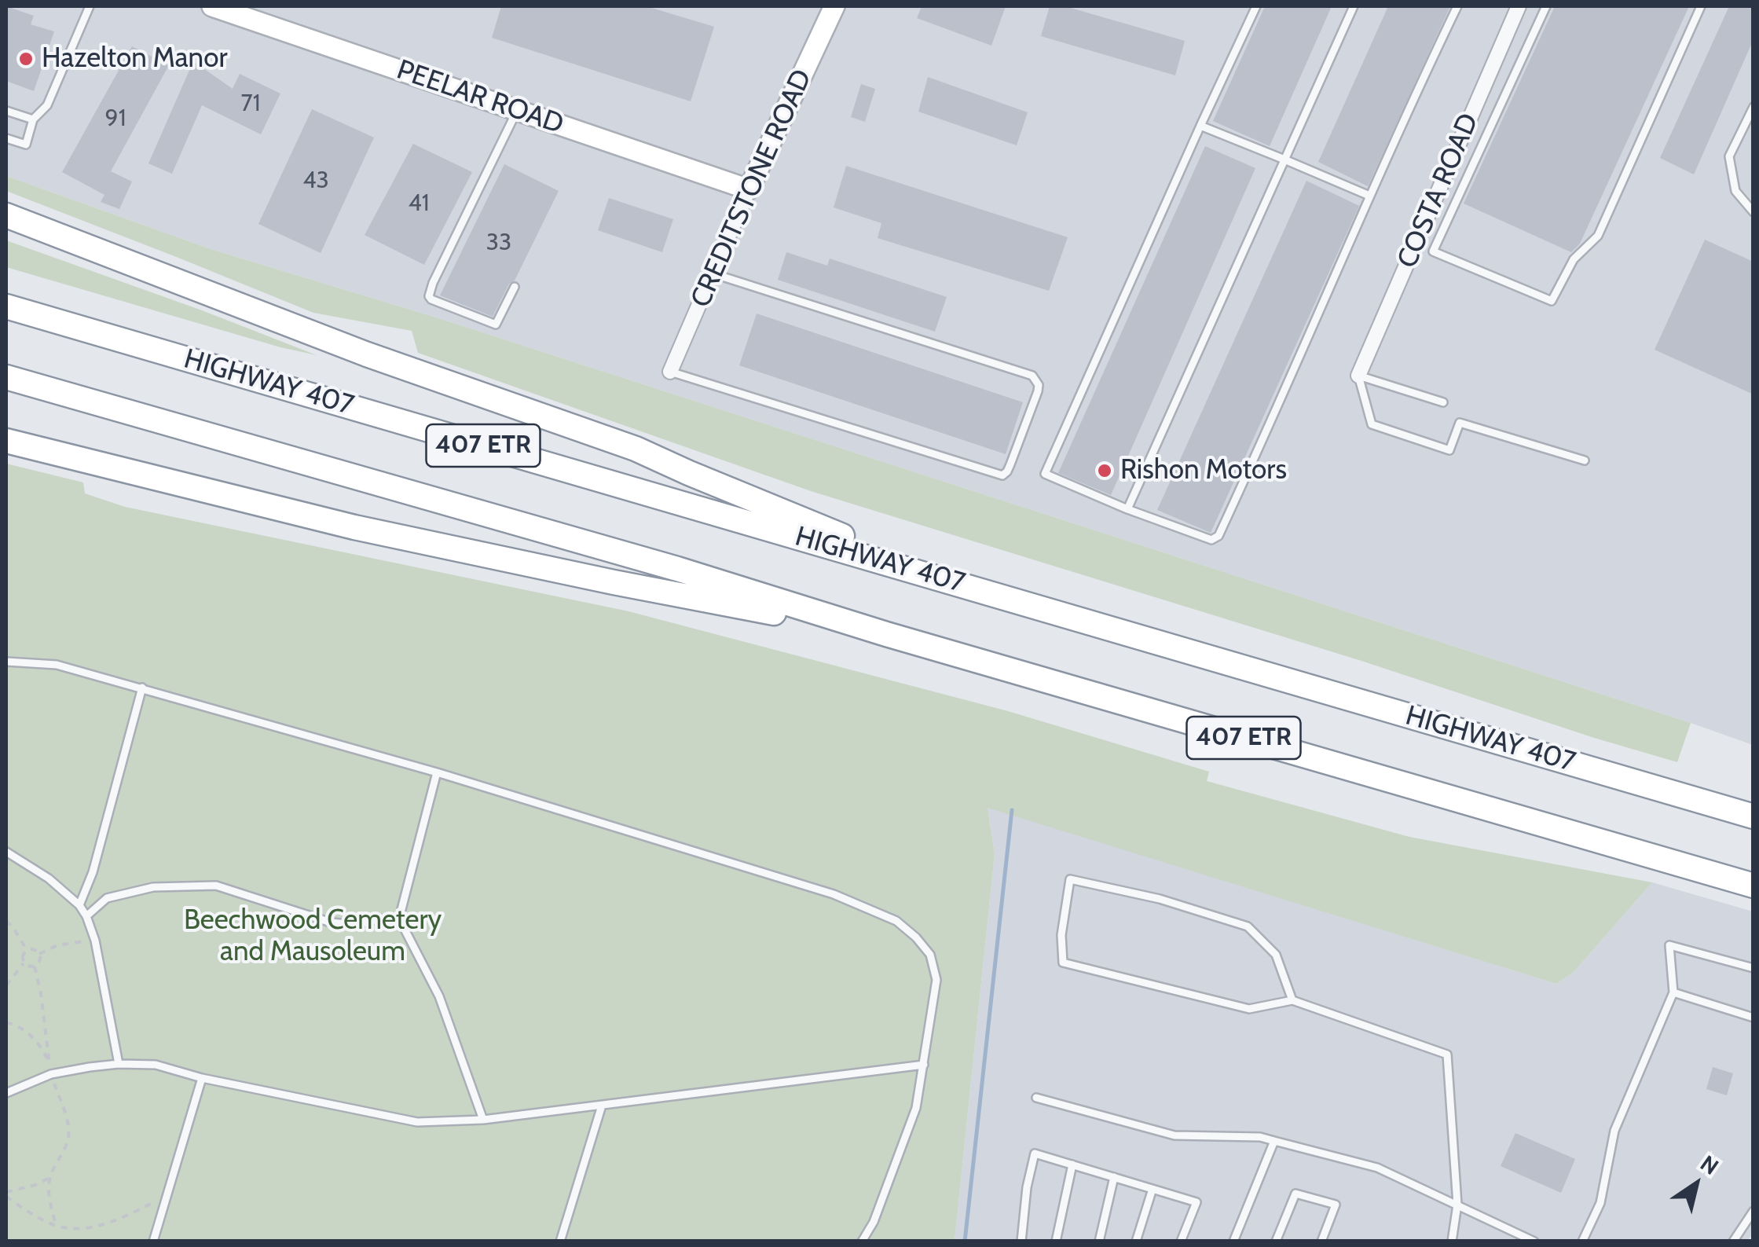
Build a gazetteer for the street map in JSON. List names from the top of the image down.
{
  "streets": {
    "highway": ["HIGHWAY 407", "407 ETR"],
    "street": ["PEELAR ROAD", "CREDITSTONE ROAD", "COSTA ROAD"]
  },
  "crossings": [
    ["PEELAR ROAD", "CREDITSTONE ROAD"]
  ],
  "parks": ["Beechwood Cemetery and Mausoleum"],
  "places": ["Hazelton Manor", "Rishon Motors"],
  "house_numbers": [
    "71",
    "91",
    "43",
    "41",
    "33"
  ],
  "north": "top right"
}
